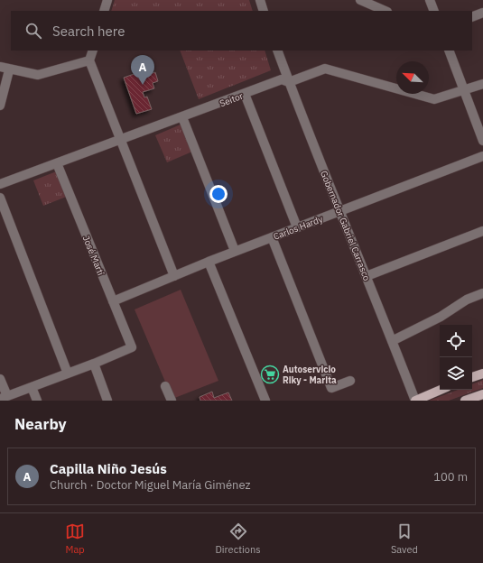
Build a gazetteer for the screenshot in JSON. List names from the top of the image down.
{
  "streets": {
    "street": [
      "Seitor",
      "Gobernador Gabriel Carrasco",
      "Carlos Hardy",
      "José Martí"
    ]
  },
  "crossings": [
    ["Seitor", "Gobernador Gabriel Carrasco"],
    ["Seitor", "José Martí"],
    ["Gobernador Gabriel Carrasco", "Carlos Hardy"],
    ["Carlos Hardy", "José Martí"]
  ],
  "places": {
    "supermarket": ["Autoservicio Riky - Marita"]
  },
  "north": "top left",
  "page": {
    "search": "Search here",
    "pins": "A",
    "heading": "Nearby",
    "list": [
      {
        "mark": "A",
        "name": "Capilla Niño Jesús",
        "note": "Church · Doctor Miguel María Giménez",
        "value": "100 m"
      }
    ],
    "nav": ["Map", "Directions", "Saved"]
  }
}
